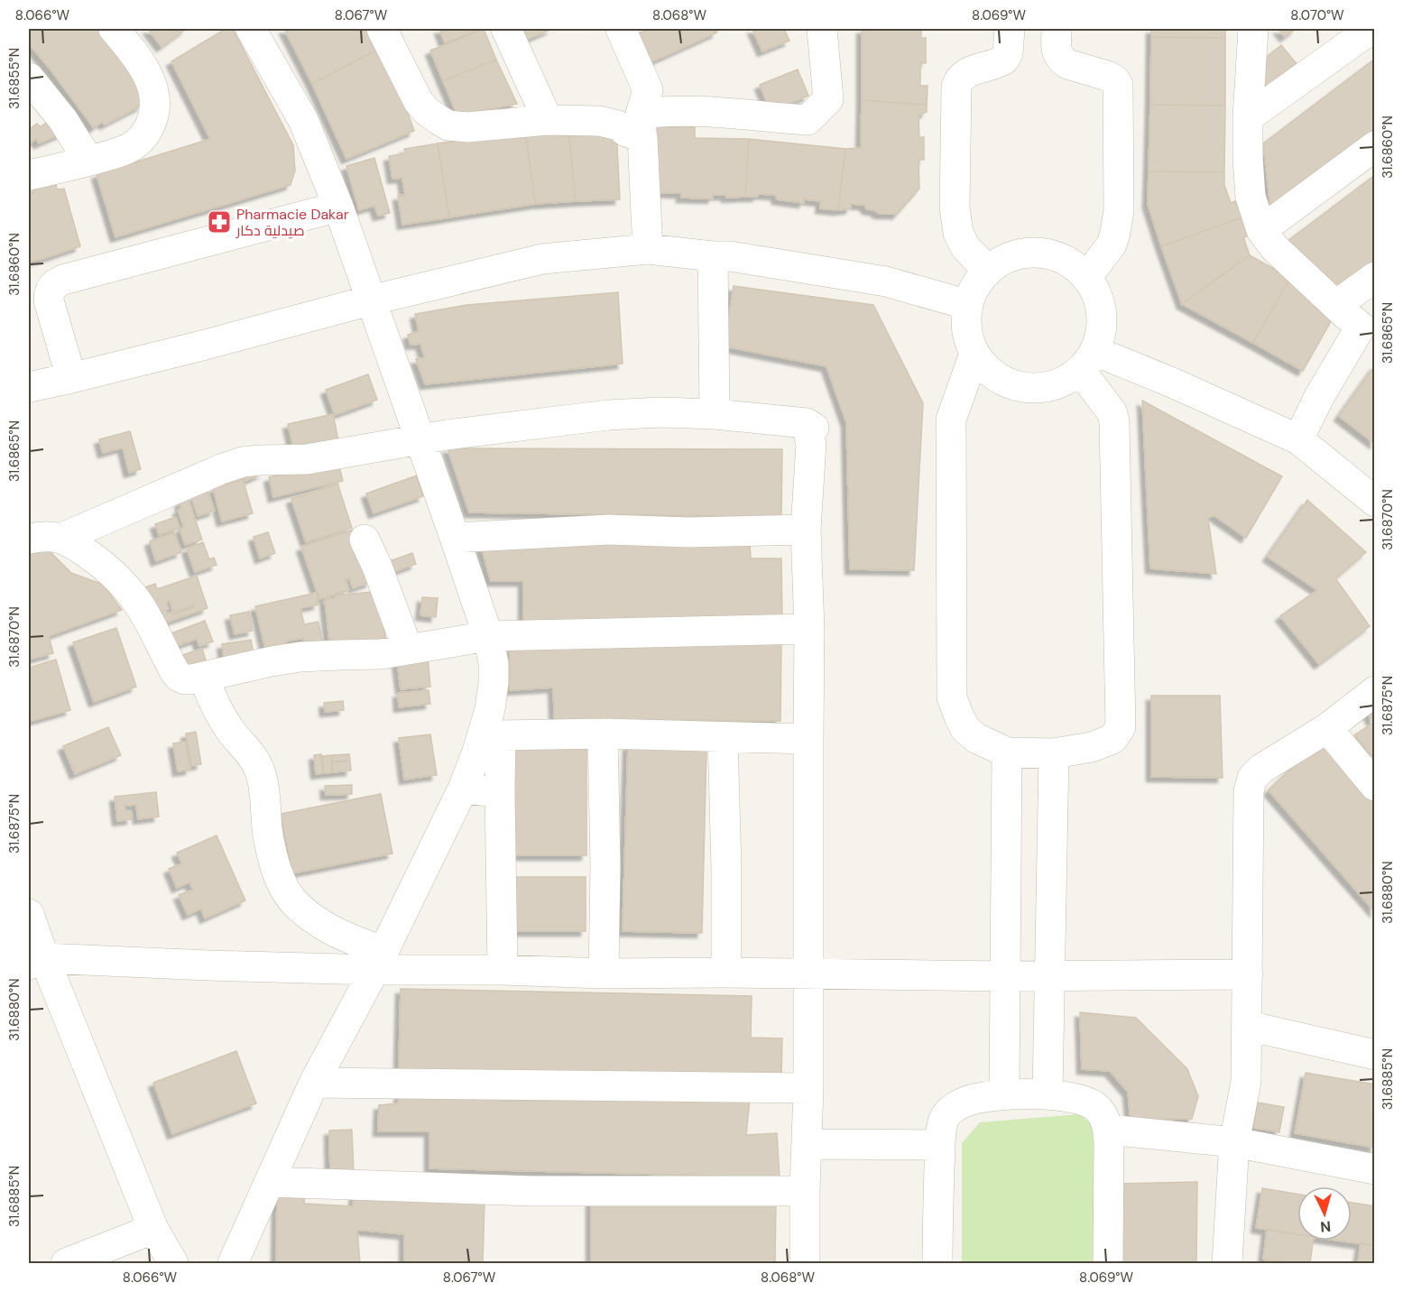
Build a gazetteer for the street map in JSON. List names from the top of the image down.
{
  "places": {
    "pharmacy": ["Pharmacie Dakar صيدلية دكار"]
  },
  "north": "bottom",
  "coordinates": [
    "8.066°W",
    "8.067°W",
    "8.068°W",
    "8.069°W",
    "8.070°W",
    "31.6855°N",
    "31.6860°N",
    "31.6865°N",
    "31.6870°N",
    "31.6875°N",
    "31.6880°N",
    "31.6885°N"
  ]
}
